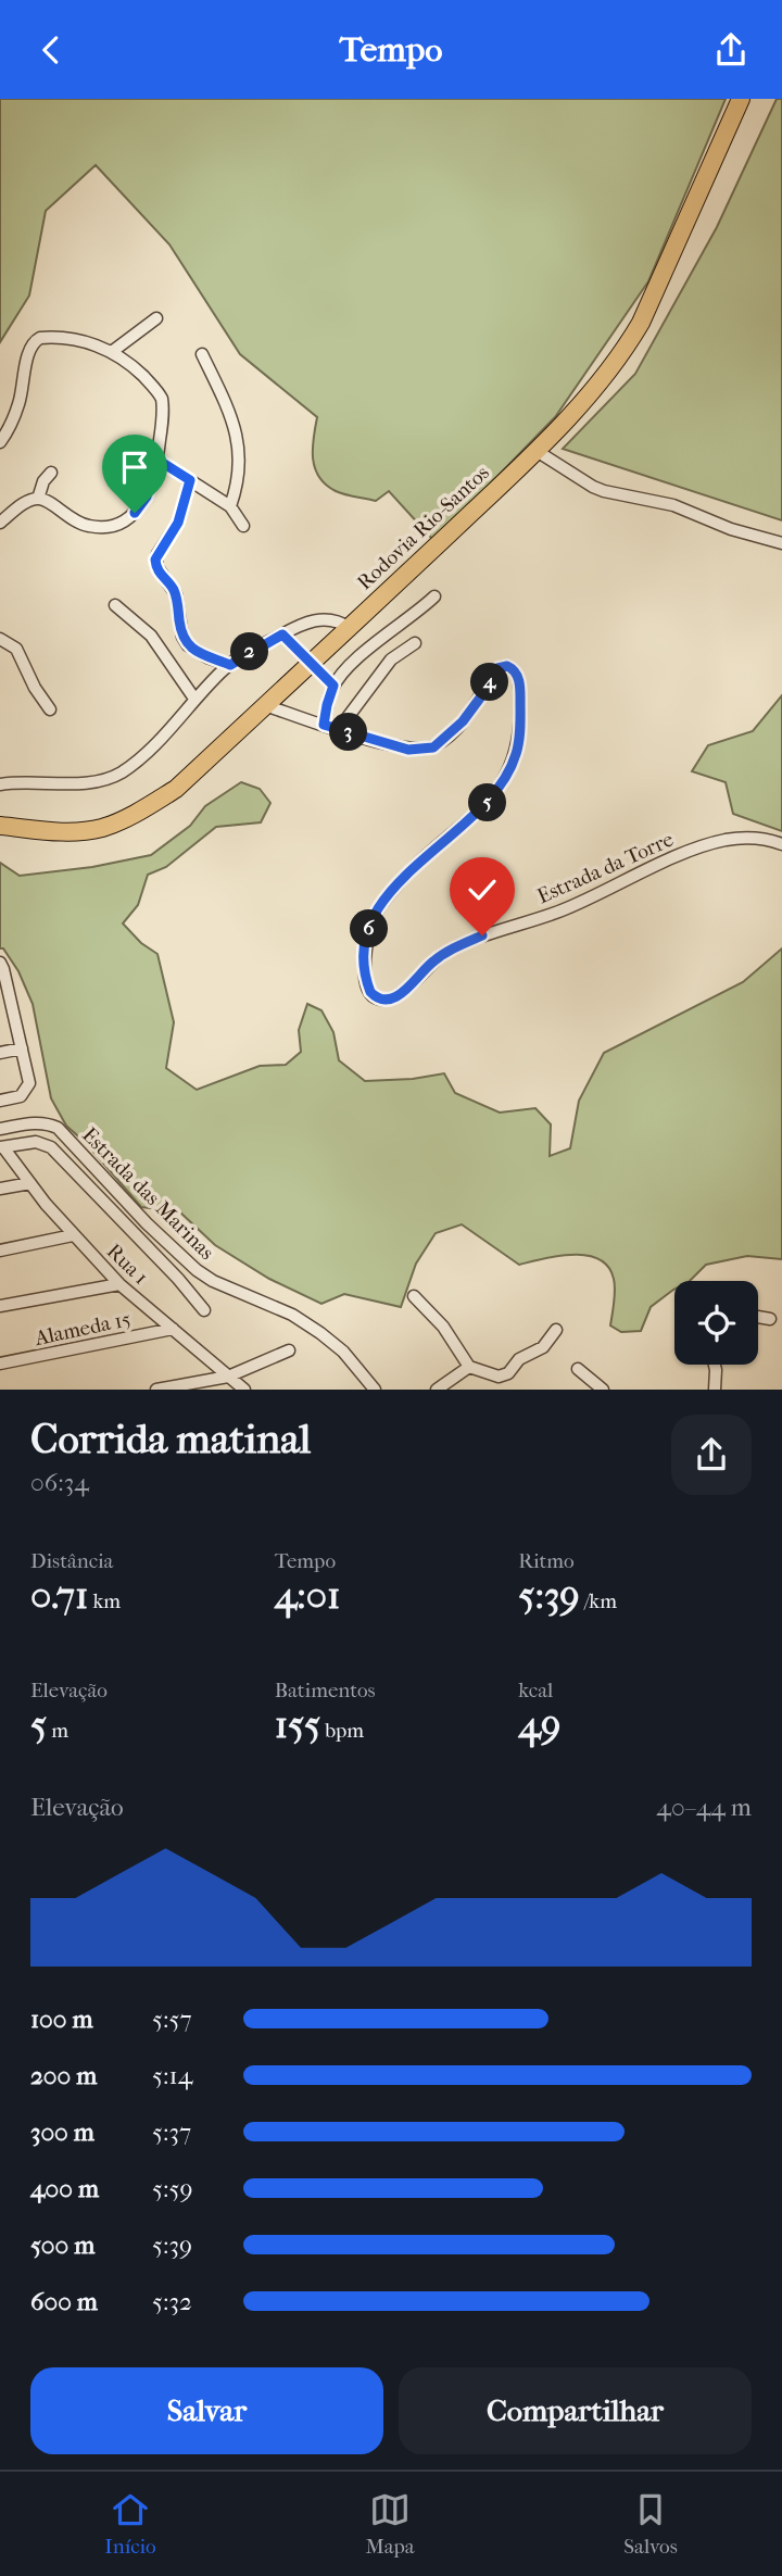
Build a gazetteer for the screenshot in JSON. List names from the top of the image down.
{
  "streets": {
    "highway": ["Rodovia Rio-Santos"],
    "street": [
      "Estrada da Torre",
      "Estrada das Marinas",
      "Rua 1",
      "Alameda 15"
    ]
  },
  "crossings": [
    ["Rodovia Rio-Santos", "Estrada da Torre"],
    ["Rua 1", "Alameda 15"]
  ],
  "page": {
    "header": "Tempo",
    "pins": [
      "2",
      "4",
      "3",
      "5",
      "6"
    ],
    "heading": ["Corrida matinal", "06:34"],
    "stats": [
      ["Distância", "0.71 km"],
      ["Tempo", "4:01"],
      ["Ritmo", "5:39 /km"],
      ["Elevação", "5 m"],
      ["Batimentos", "155 bpm"],
      ["kcal", "49"]
    ],
    "chart": ["Elevação", "40–44 m"],
    "list": [
      {
        "name": "100 m",
        "note": "5:57"
      },
      {
        "name": "200 m",
        "note": "5:14"
      },
      {
        "name": "300 m",
        "note": "5:37"
      },
      {
        "name": "400 m",
        "note": "5:59"
      },
      {
        "name": "500 m",
        "note": "5:39"
      },
      {
        "name": "600 m",
        "note": "5:32"
      }
    ],
    "buttons": ["Salvar", "Compartilhar"],
    "tabs": ["Início", "Mapa", "Salvos"]
  }
}
